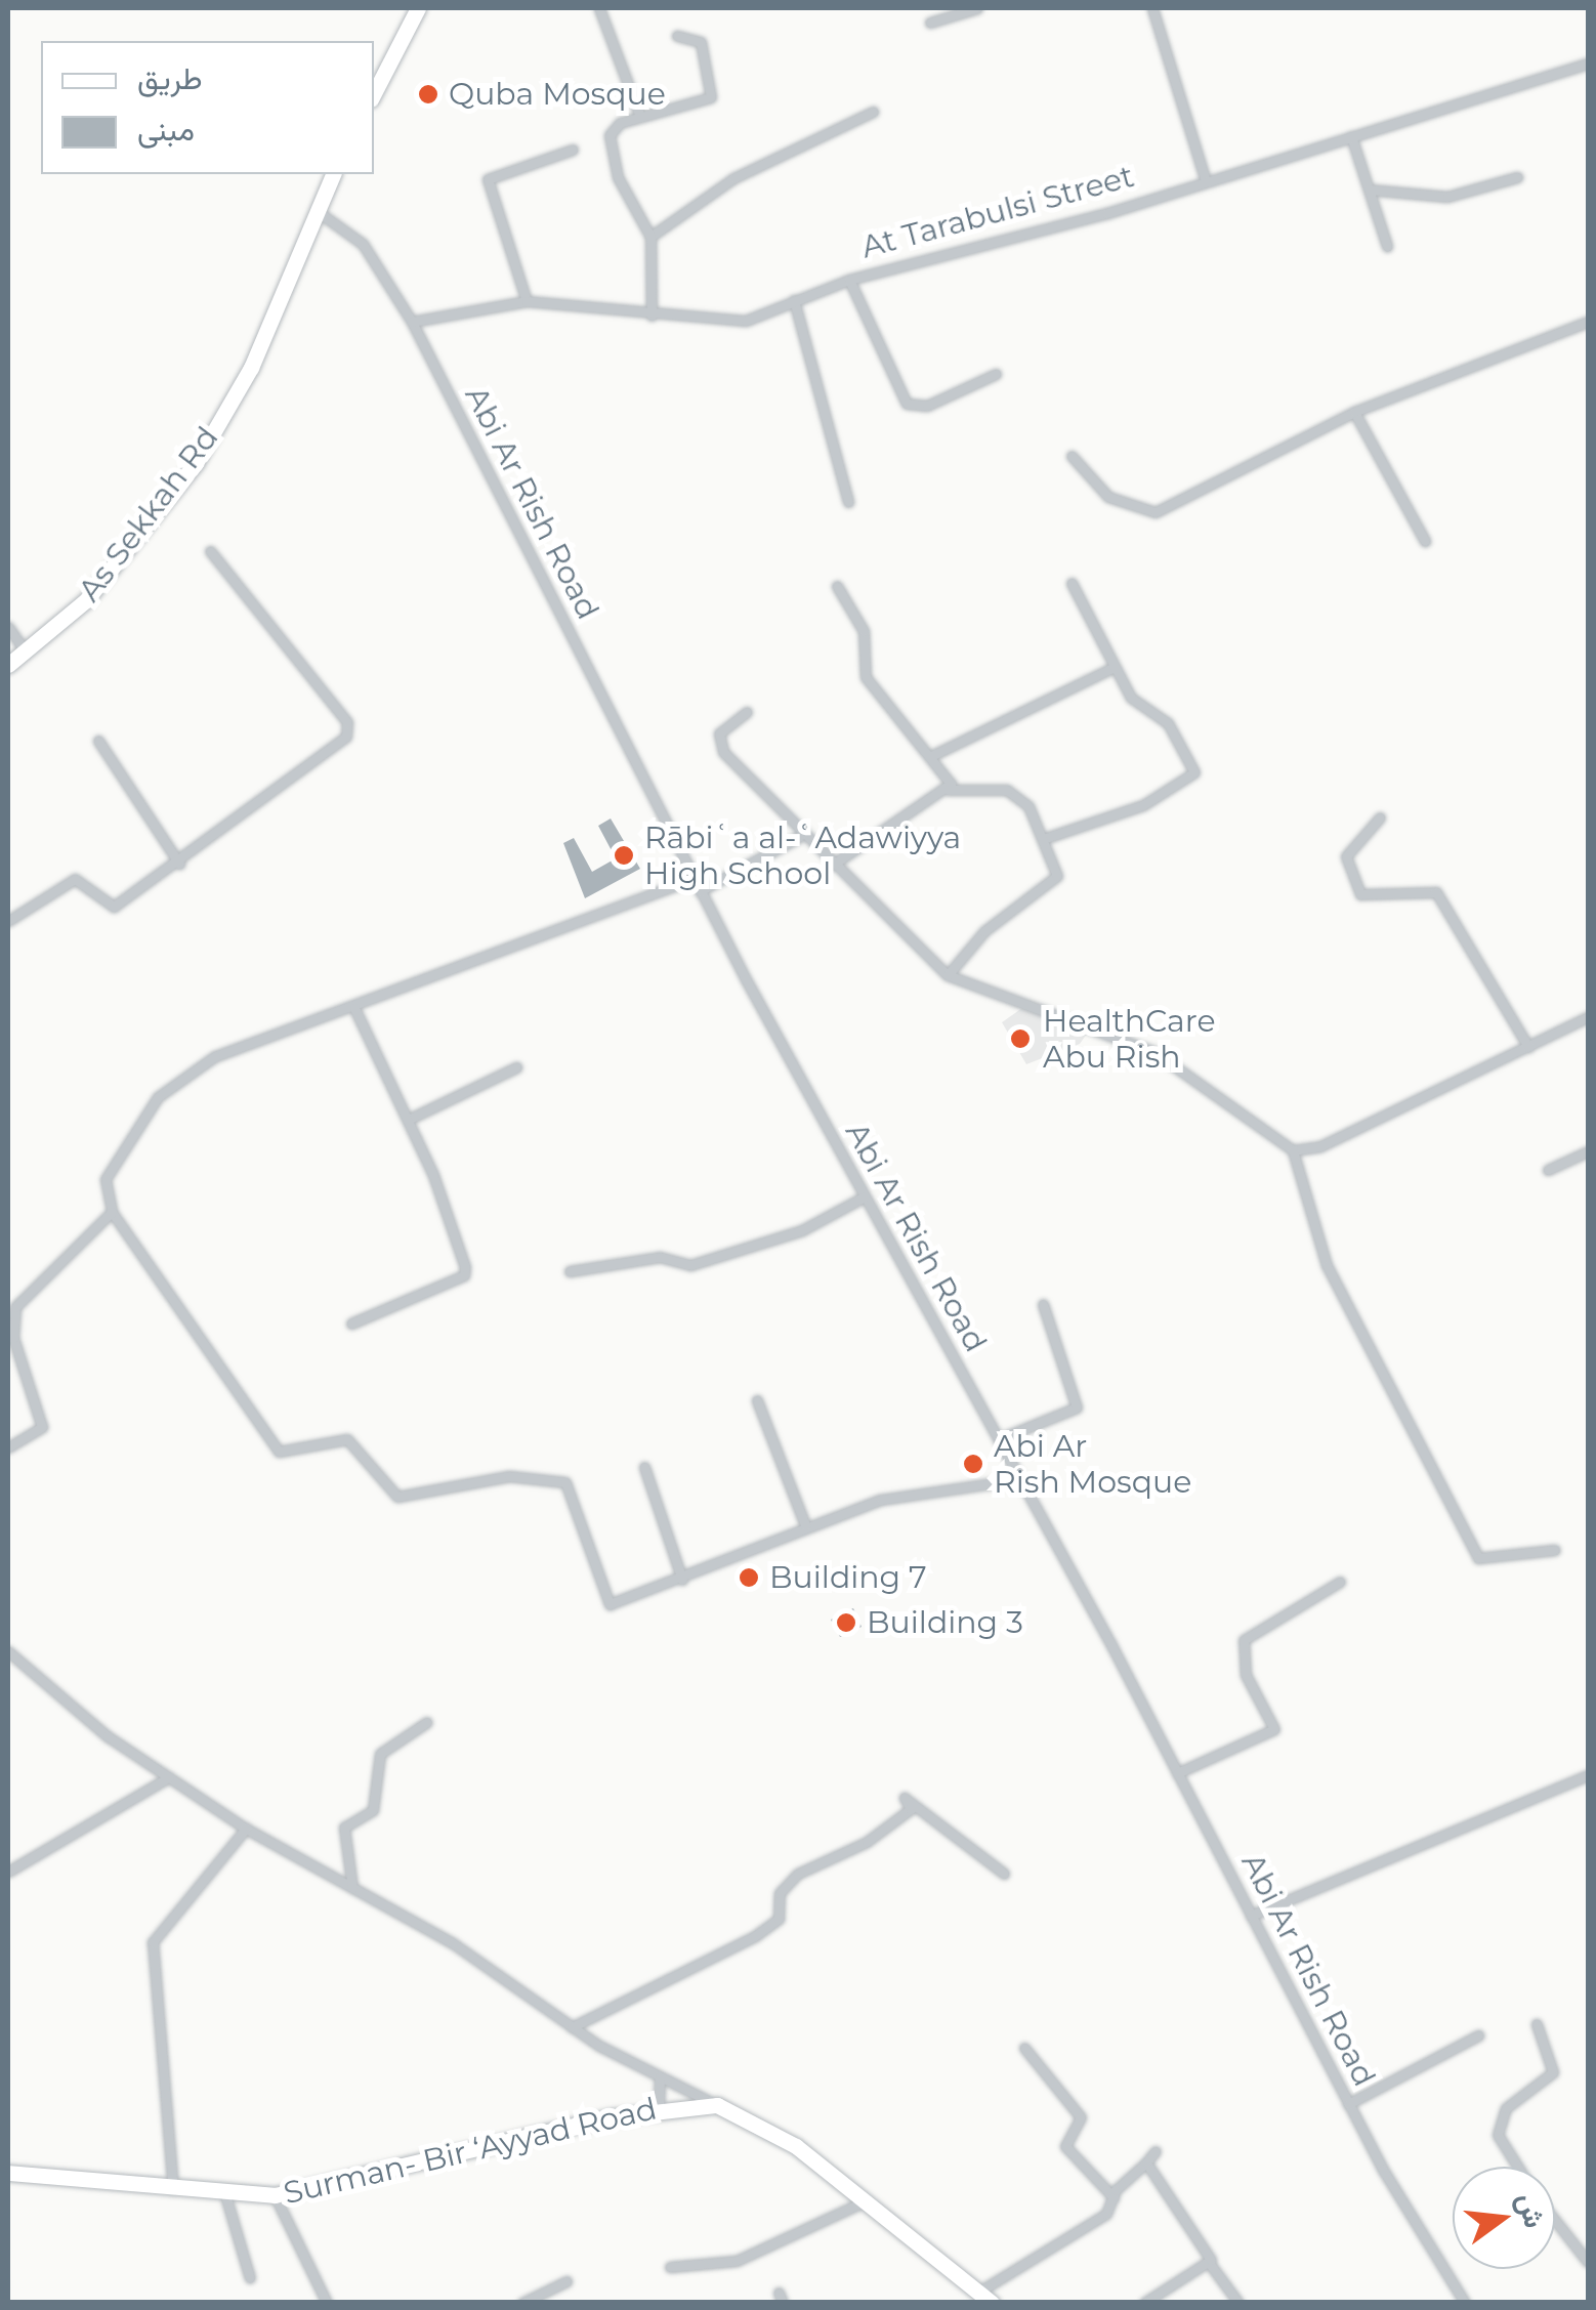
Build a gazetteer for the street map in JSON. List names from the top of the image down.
{
  "streets": {
    "main road": ["As Sekkah Rd", "Surman- Bir ‘Ayyad Road"],
    "street": ["At Tarabulsi Street", "Abi Ar Rish Road"]
  },
  "crossings": [
    ["At Tarabulsi Street", "Abi Ar Rish Road"],
    ["Abi Ar Rish Road", "As Sekkah Rd"]
  ],
  "places": [
    "Quba Mosque",
    "Rābiʿa al-ʿAdawiyya High School",
    "HealthCare Abu Rish",
    "Abi Ar Rish Mosque",
    "Building 7",
    "Building 3"
  ],
  "legend": ["طريق", "مبنى"],
  "north": "right"
}
